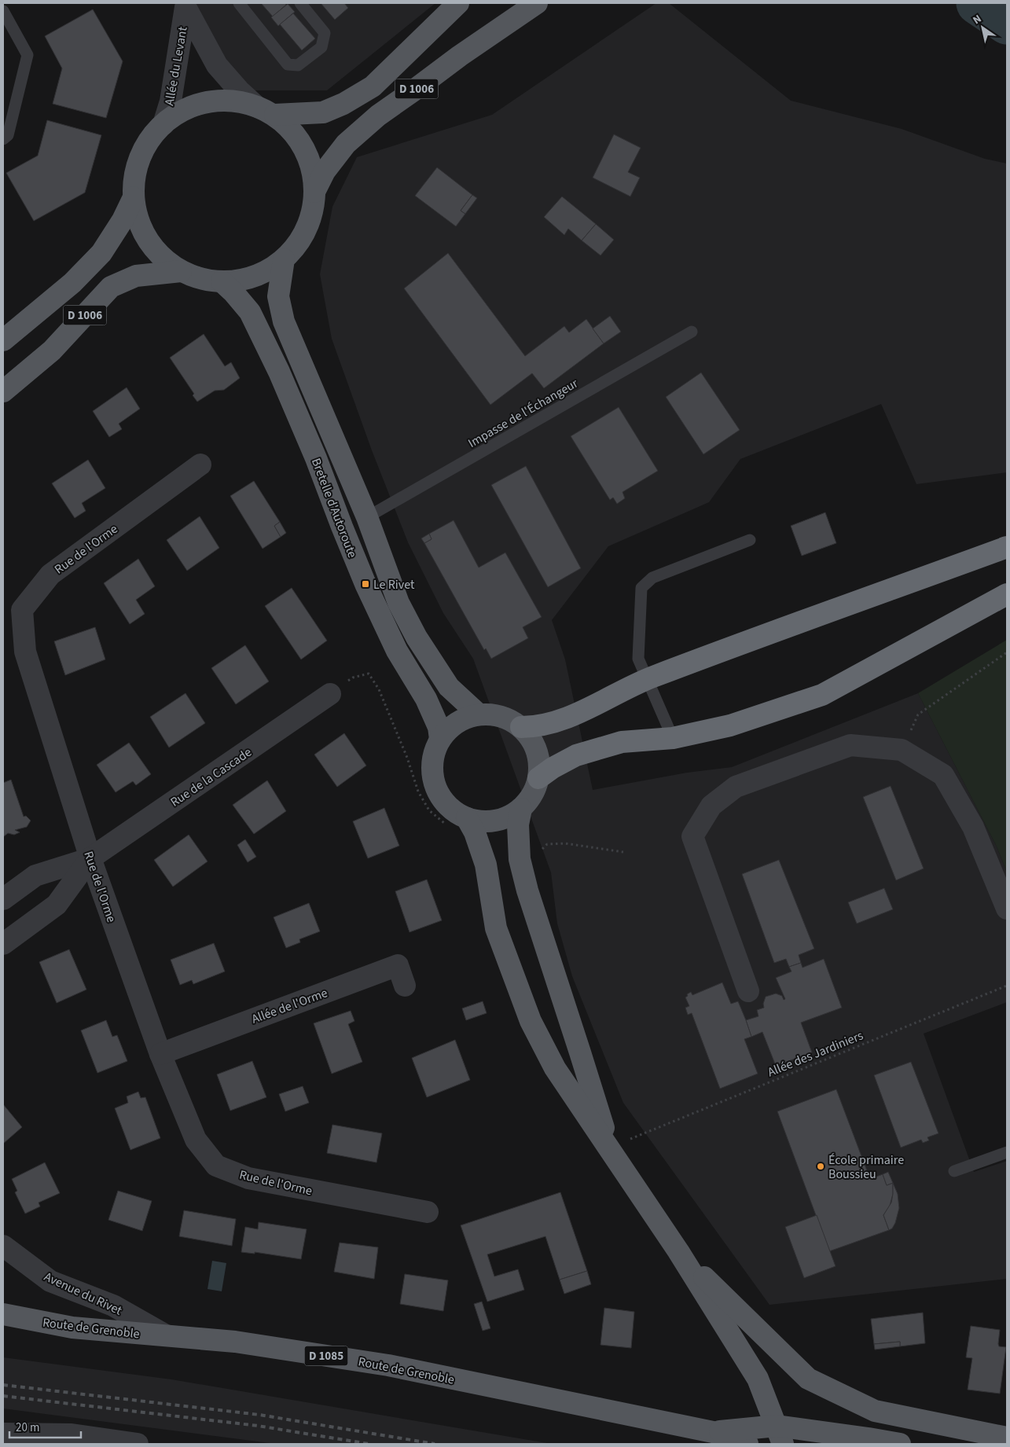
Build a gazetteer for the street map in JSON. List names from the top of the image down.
{
  "streets": {
    "main road": [
      "D 1006",
      "Bretelle d'Autoroute",
      "Route de Grenoble",
      "D 1085"
    ],
    "street": [
      "Allée du Levant",
      "Rue de l'Orme",
      "Rue de la Cascade",
      "Allée de l'Orme",
      "Avenue du Rivet"
    ],
    "lane": ["Impasse de l'Échangeur"],
    "path": ["Allée des Jardiniers"]
  },
  "crossings": [
    ["Allée du Levant", "D 1006"],
    ["Impasse de l'Échangeur", "Bretelle d'Autoroute"],
    ["Rue de l'Orme", "Rue de la Cascade"],
    ["Rue de l'Orme", "Allée de l'Orme"],
    ["Avenue du Rivet", "Route de Grenoble"]
  ],
  "places": {
    "transit": ["Le Rivet"],
    "other": ["École primaire Boussieu"]
  },
  "scale_bar": "20 m",
  "north": "top left"
}
